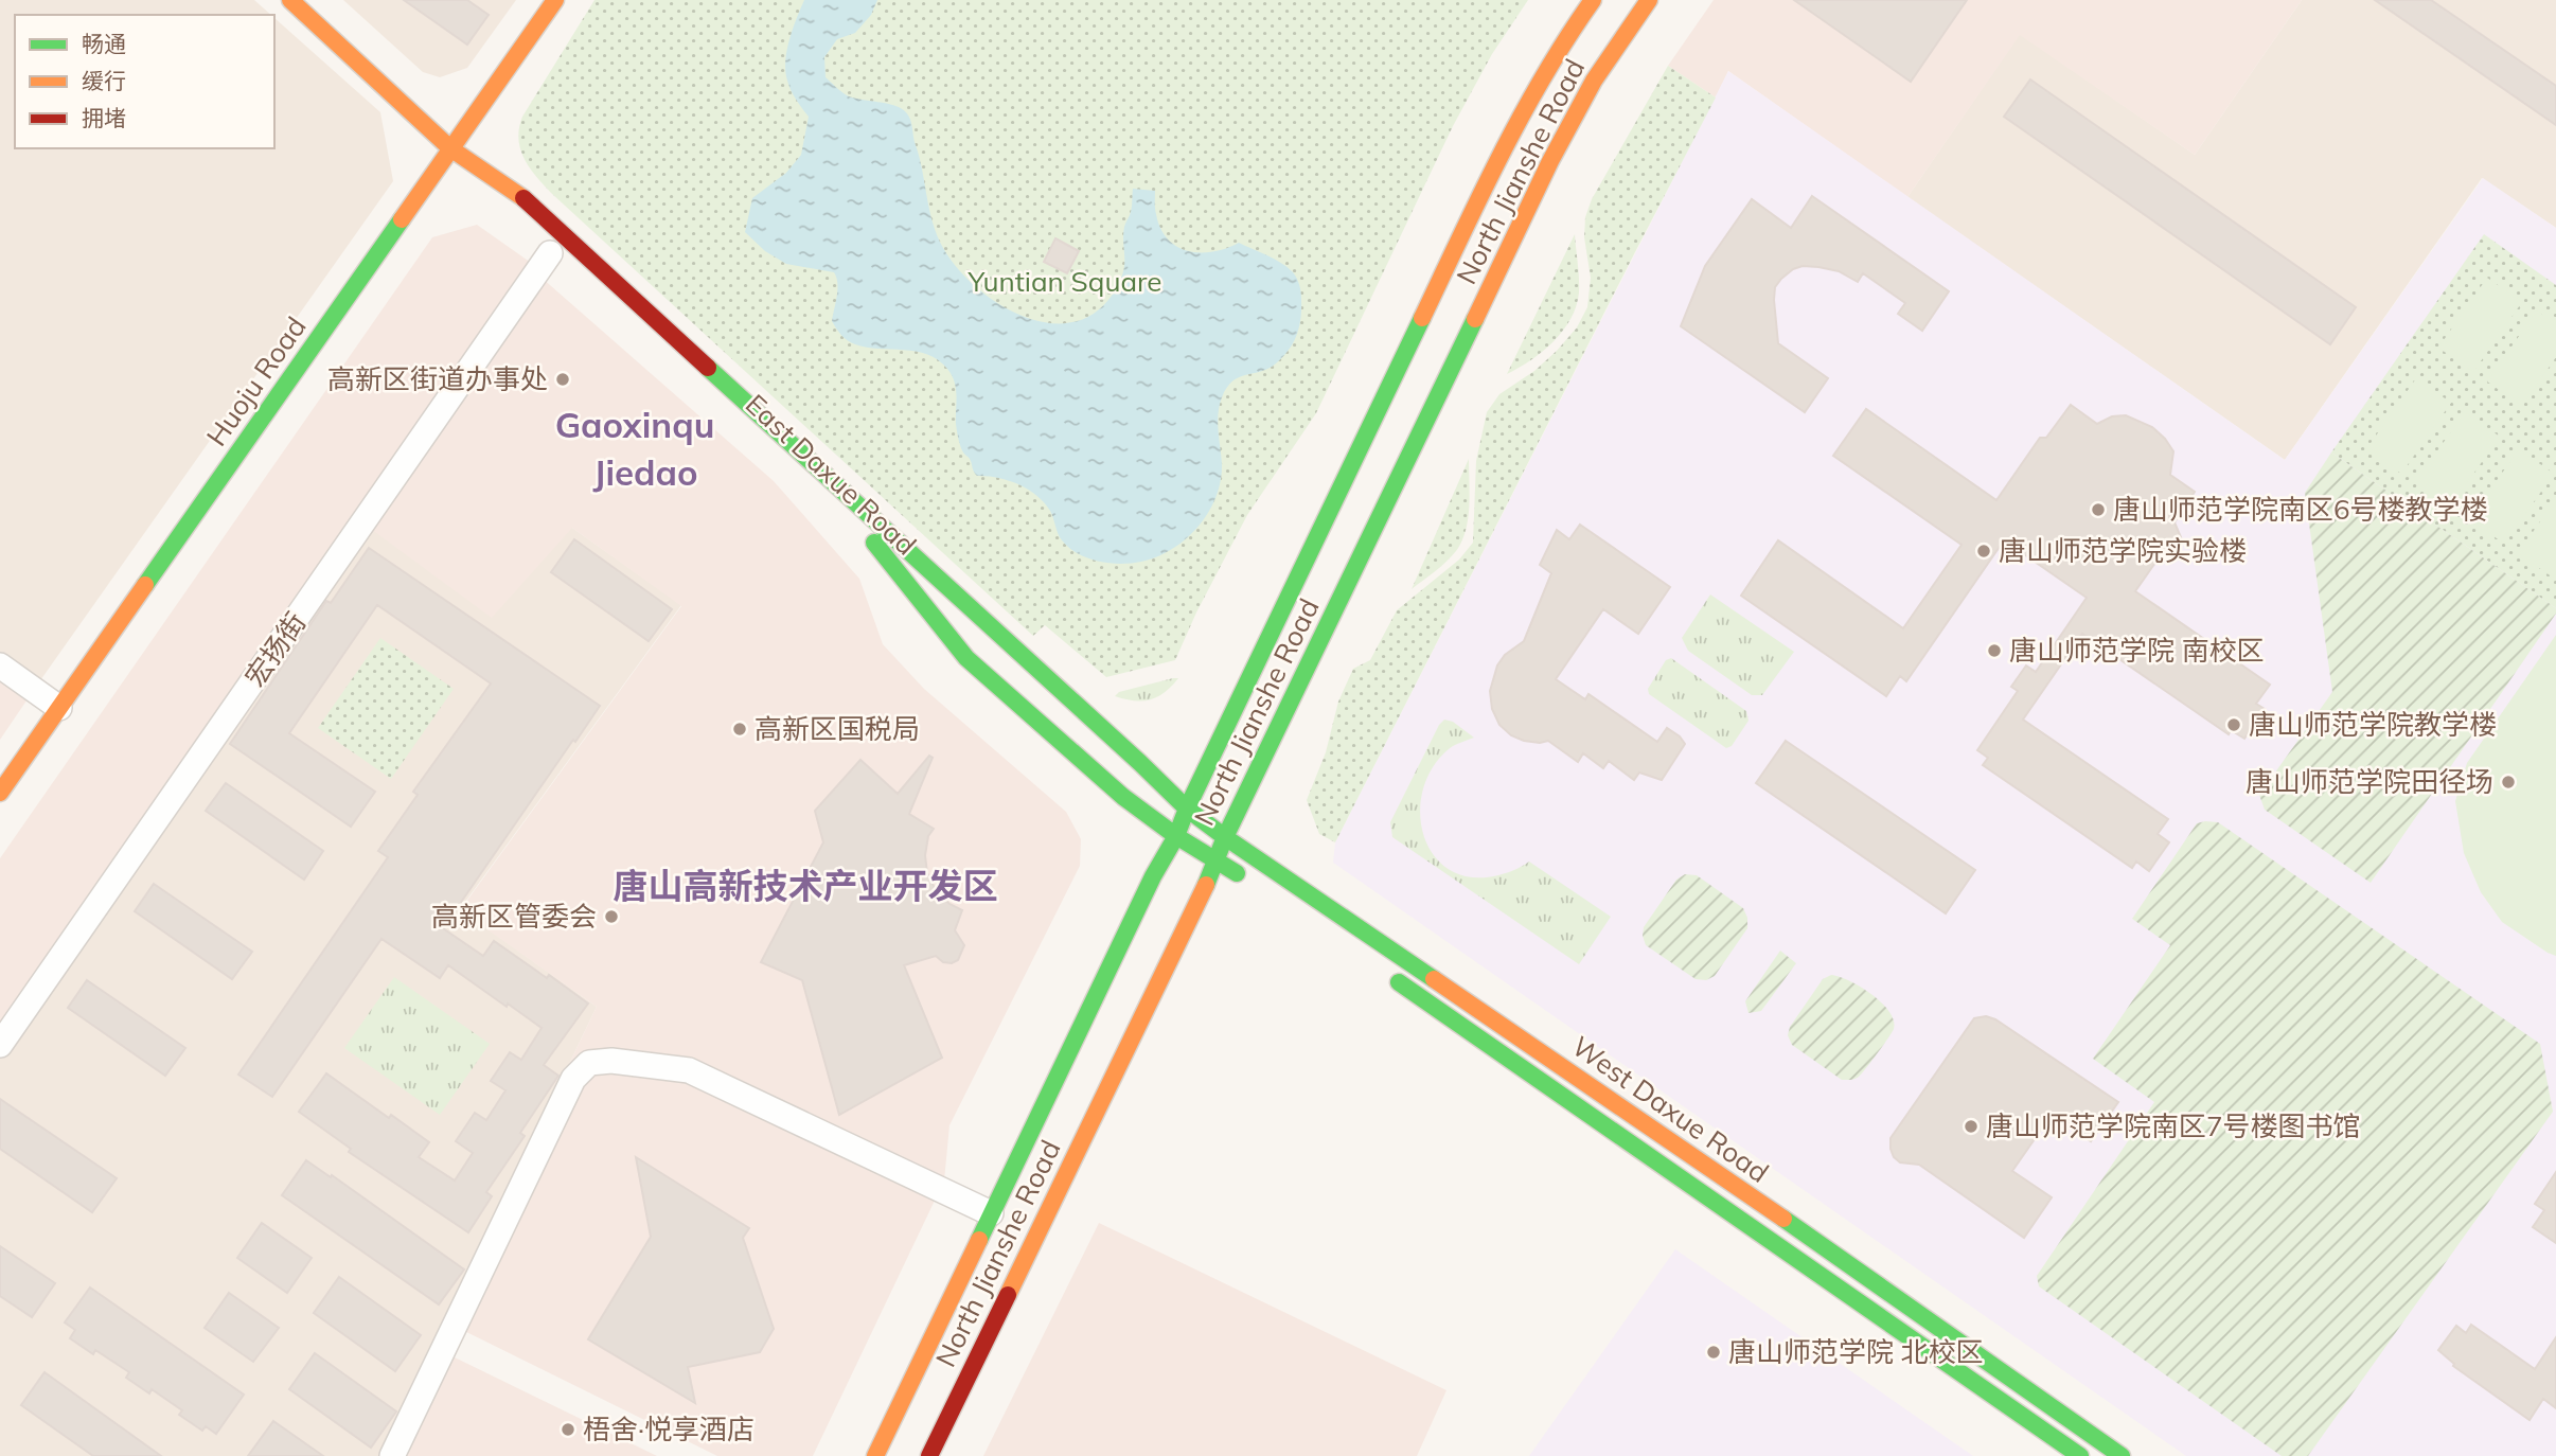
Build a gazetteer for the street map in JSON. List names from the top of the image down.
{
  "streets": {
    "main road": [
      "North Jianshe Road",
      "Huoju Road",
      "East Daxue Road",
      "West Daxue Road"
    ],
    "street": ["宏扬街"]
  },
  "crossings": [
    ["North Jianshe Road", "East Daxue Road"],
    ["North Jianshe Road", "West Daxue Road"],
    ["Huoju Road", "East Daxue Road"],
    ["East Daxue Road", "West Daxue Road"]
  ],
  "districts": ["Gaoxinqu", "Jiedao", "唐山高新技术产业开发区"],
  "parks": ["Yuntian Square"],
  "places": [
    "高新区街道办事处",
    "唐山师范学院南区6号楼教学楼",
    "唐山师范学院实验楼",
    "唐山师范学院 南校区",
    "唐山师范学院教学楼",
    "高新区国税局",
    "唐山师范学院田径场",
    "高新区管委会",
    "唐山师范学院南区7号楼图书馆",
    "唐山师范学院 北校区",
    "梧舍·悦享酒店"
  ],
  "legend": ["畅通", "缓行", "拥堵"]
}
